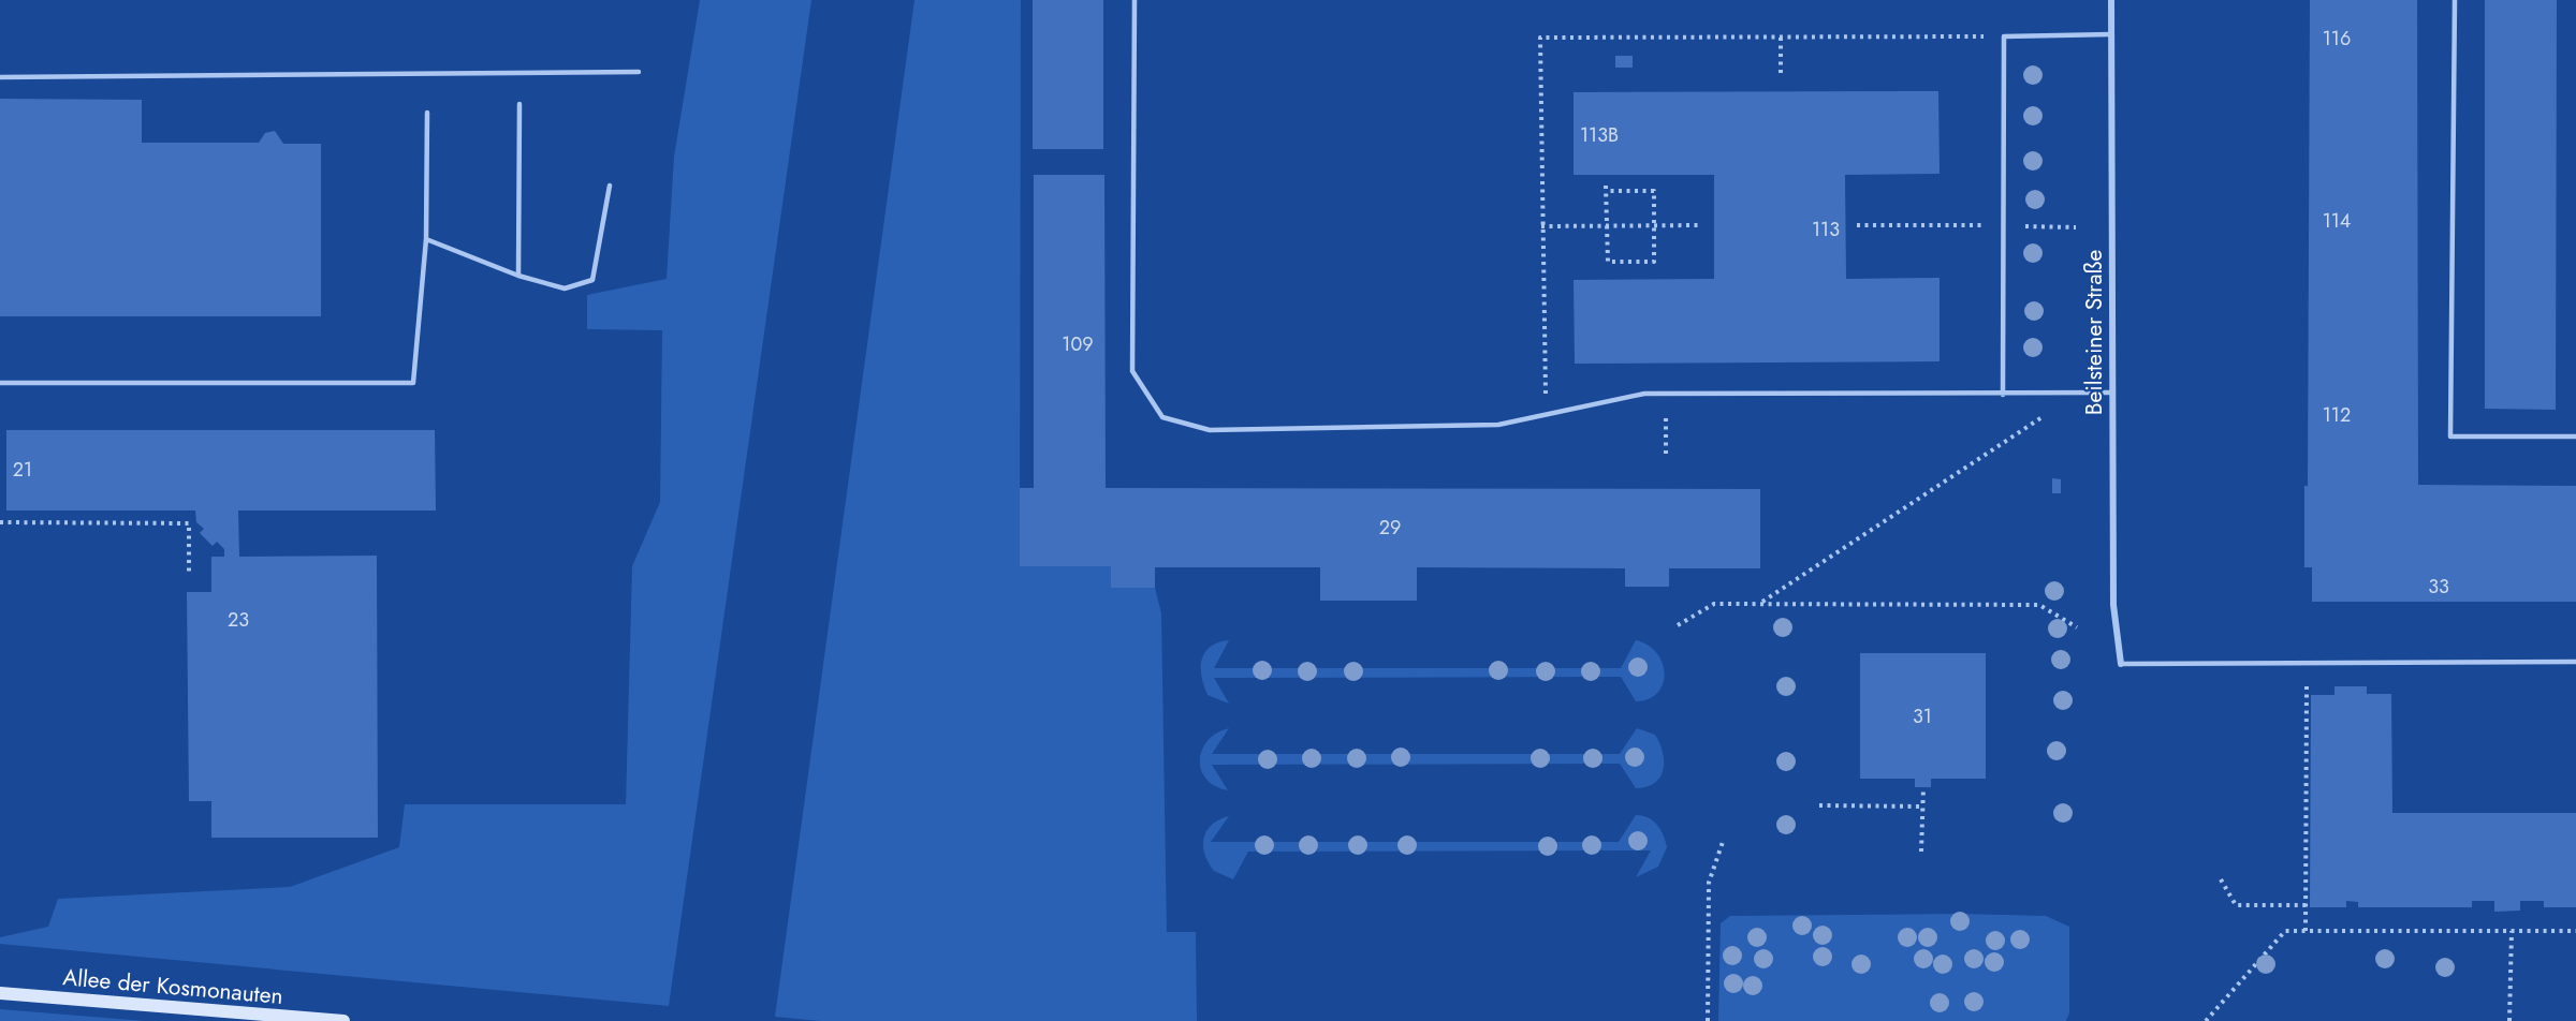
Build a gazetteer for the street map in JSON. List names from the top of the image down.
{
  "streets": {
    "main road": ["Allee der Kosmonauten"],
    "street": ["Beilsteiner Straße"]
  },
  "house_numbers": [
    "116",
    "113B",
    "114",
    "113",
    "109",
    "112",
    "21",
    "29",
    "33",
    "23",
    "31"
  ]
}
